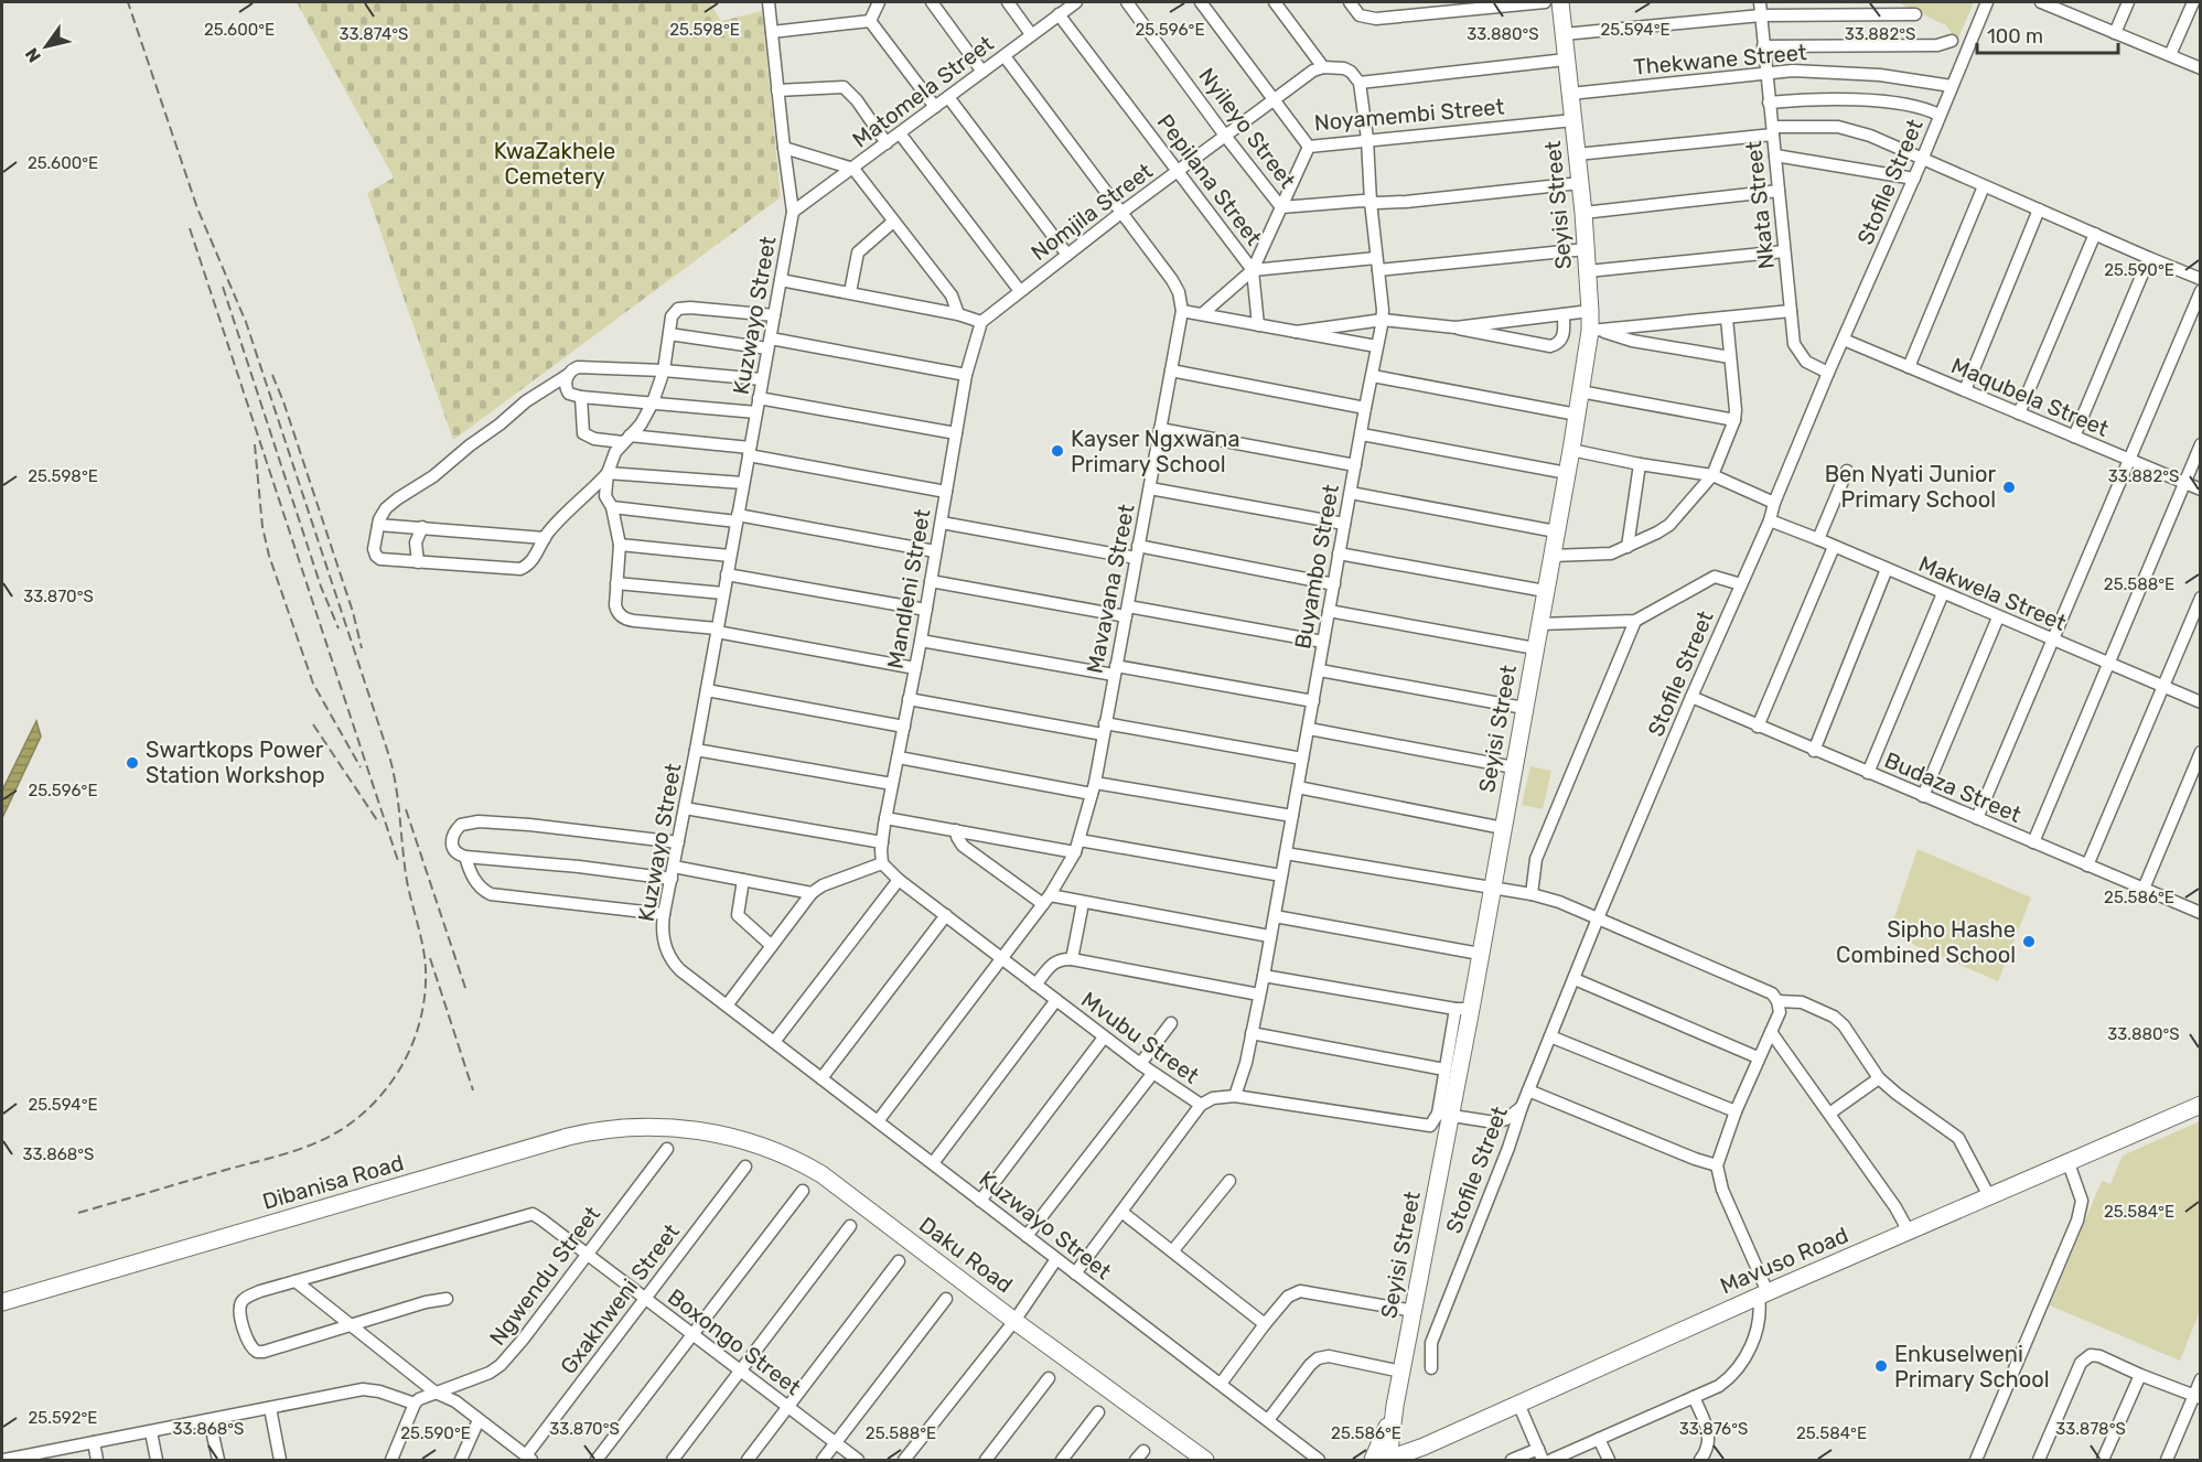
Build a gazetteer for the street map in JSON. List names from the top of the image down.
{
  "streets": {
    "street": [
      "Thekwane Street",
      "Matomela Street",
      "Noyamembi Street",
      "Nyileyo Street",
      "Pepilana Street",
      "Stofile Street",
      "Seyisi Street",
      "Nkata Street",
      "Nomjila Street",
      "Kuzwayo Street",
      "Maqubela Street",
      "Buyambo Street",
      "Mandleni Street",
      "Mavavana Street",
      "Makwela Street",
      "Budaza Street",
      "Mvubu Street",
      "Dibanisa Road",
      "Daku Road",
      "Mavuso Road",
      "Ngwendu Street",
      "Gxakhweni Street",
      "Boxongo Street"
    ]
  },
  "crossings": [
    ["Thekwane Street", "Stofile Street"],
    ["Thekwane Street", "Seyisi Street"],
    ["Thekwane Street", "Nkata Street"],
    ["Matomela Street", "Pepilana Street"],
    ["Matomela Street", "Kuzwayo Street"],
    ["Matomela Street", "Mavavana Street"],
    ["Noyamembi Street", "Seyisi Street"],
    ["Noyamembi Street", "Nomjila Street"],
    ["Noyamembi Street", "Buyambo Street"],
    ["Nyileyo Street", "Seyisi Street"],
    ["Nyileyo Street", "Nomjila Street"],
    ["Nyileyo Street", "Buyambo Street"],
    ["Pepilana Street", "Seyisi Street"],
    ["Pepilana Street", "Nomjila Street"],
    ["Pepilana Street", "Buyambo Street"],
    ["Stofile Street", "Nkata Street"],
    ["Stofile Street", "Maqubela Street"],
    ["Stofile Street", "Makwela Street"],
    ["Stofile Street", "Budaza Street"],
    ["Seyisi Street", "Mvubu Street"],
    ["Seyisi Street", "Mavuso Road"],
    ["Nomjila Street", "Mandleni Street"],
    ["Nomjila Street", "Mavavana Street"],
    ["Kuzwayo Street", "Mavavana Street"],
    ["Buyambo Street", "Mvubu Street"],
    ["Mandleni Street", "Mvubu Street"],
    ["Mavavana Street", "Mvubu Street"],
    ["Dibanisa Road", "Daku Road"],
    ["Ngwendu Street", "Boxongo Street"],
    ["Gxakhweni Street", "Boxongo Street"]
  ],
  "parks": ["KwaZakhele Cemetery"],
  "places": [
    "Kayser Ngxwana Primary School",
    "Ben Nyati Junior Primary School",
    "Swartkops Power Station Workshop",
    "Sipho Hashe Combined School",
    "Enkuselweni Primary School"
  ],
  "scale_bar": "100 m",
  "north": "bottom left",
  "coordinates": [
    "25.600°E",
    "25.598°E",
    "25.596°E",
    "25.594°E",
    "33.874°S",
    "33.880°S",
    "33.882°S",
    "25.590°E",
    "25.588°E",
    "33.870°S",
    "25.586°E",
    "33.868°S",
    "25.584°E",
    "25.592°E",
    "33.876°S",
    "33.878°S"
  ]
}
